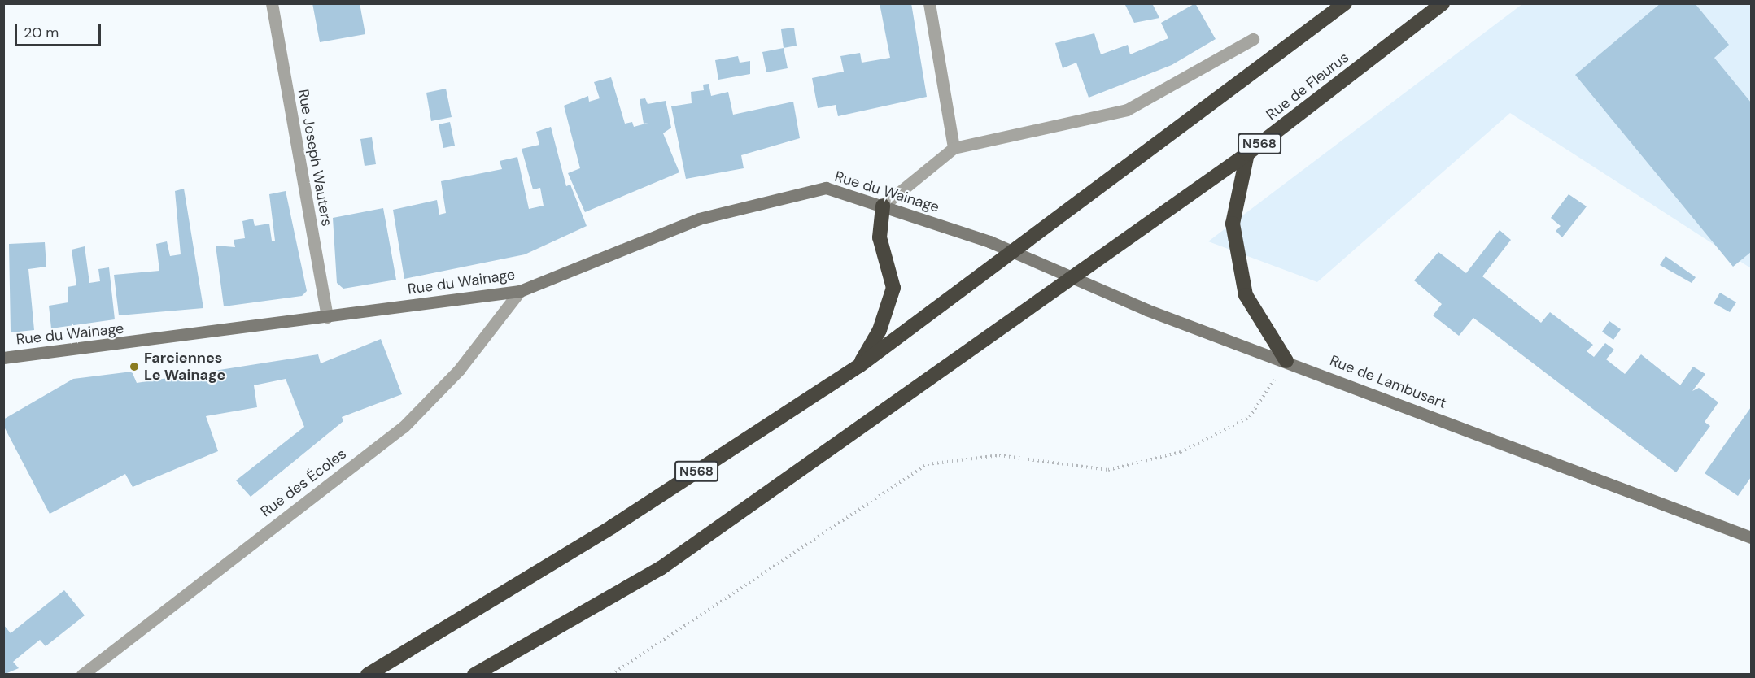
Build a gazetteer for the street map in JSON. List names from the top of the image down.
{
  "streets": {
    "highway": ["Rue de Fleurus", "N568"],
    "street": [
      "Rue Joseph Wauters",
      "Rue du Wainage",
      "Rue de Lambusart",
      "Rue des Écoles"
    ]
  },
  "crossings": [
    ["Rue de Fleurus", "N568"],
    ["Rue de Fleurus", "Rue de Lambusart"],
    ["N568", "Rue du Wainage"],
    ["N568", "Rue de Lambusart"],
    ["Rue Joseph Wauters", "Rue du Wainage"],
    ["Rue du Wainage", "Rue de Lambusart"],
    ["Rue du Wainage", "Rue des Écoles"]
  ],
  "places": ["Farciennes Le Wainage"],
  "scale_bar": "20 m"
}
